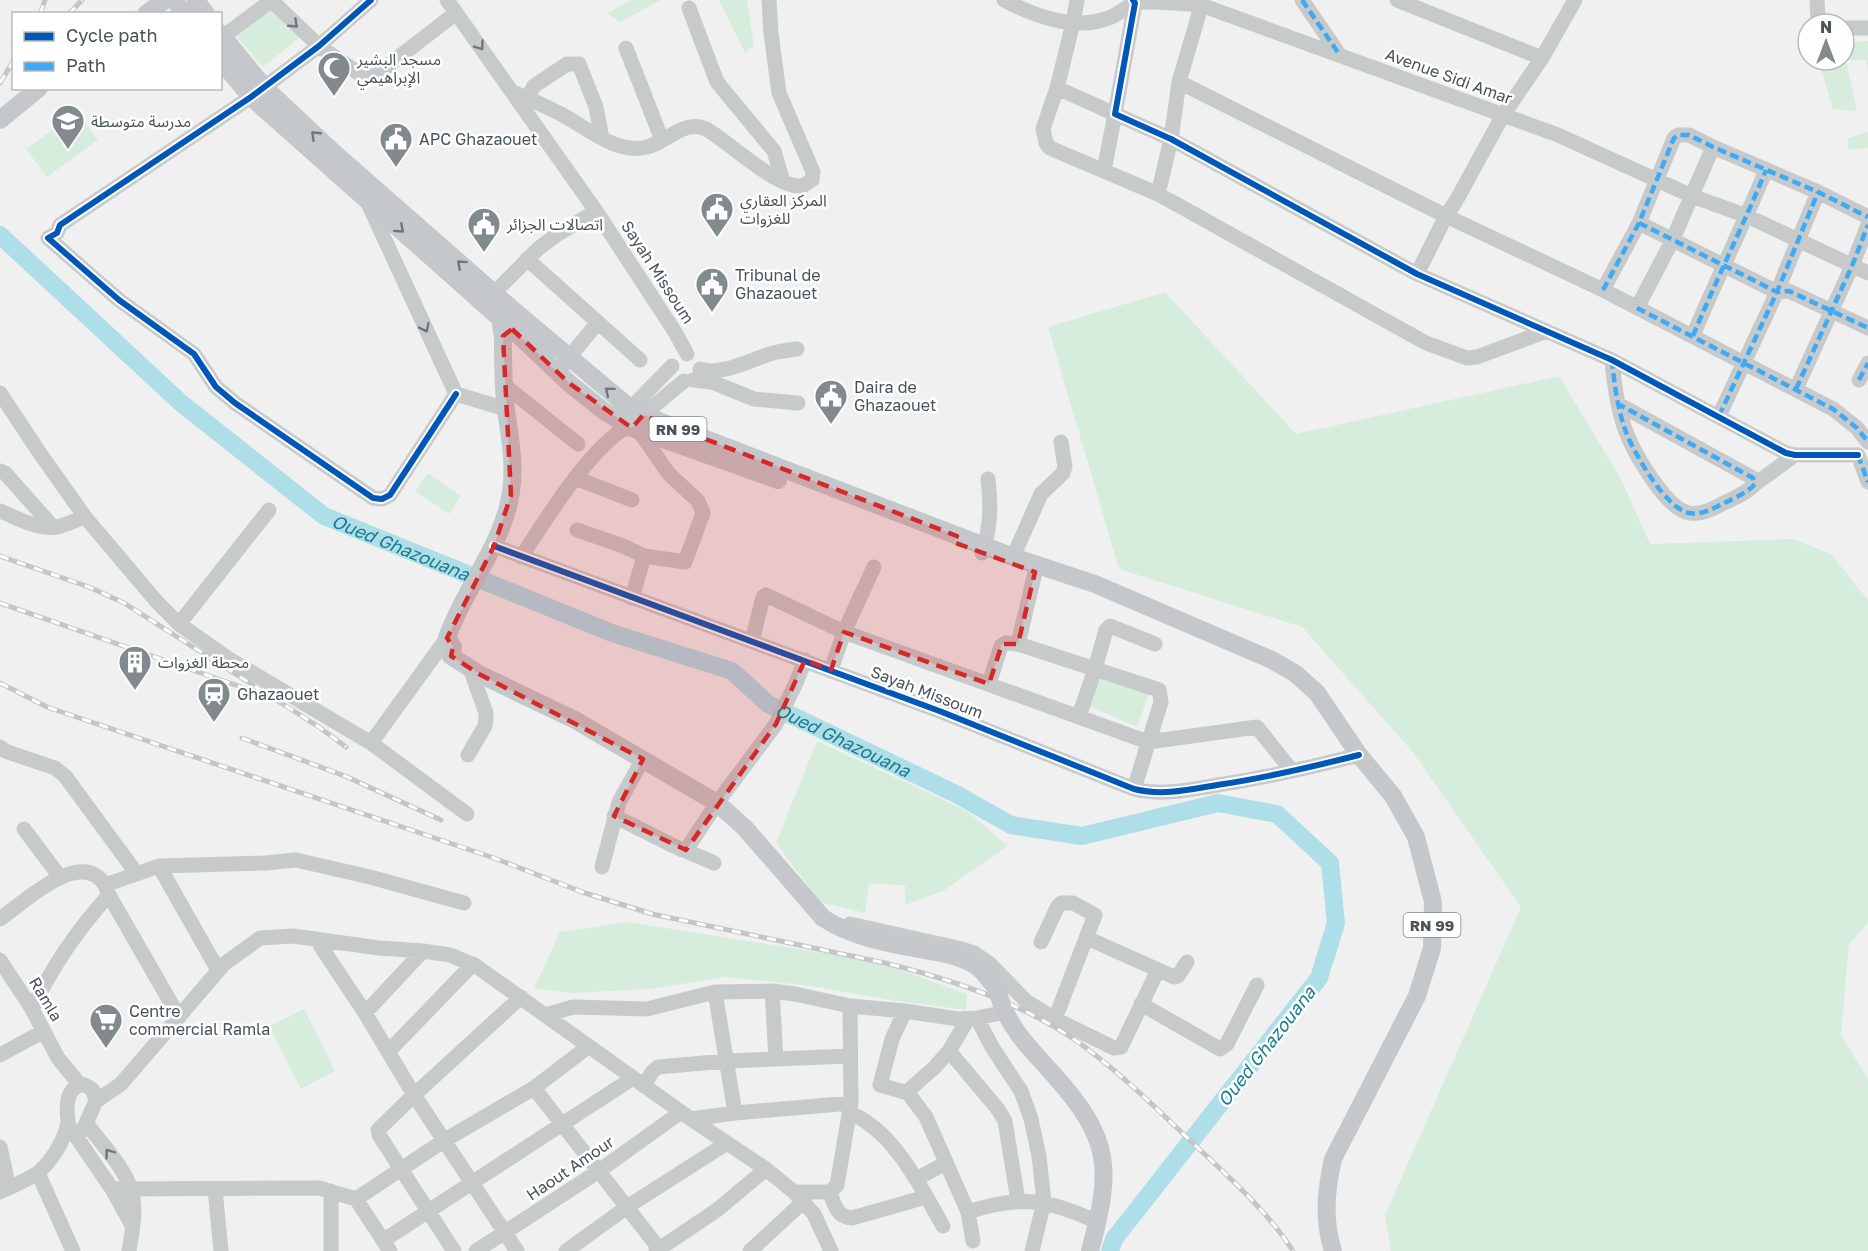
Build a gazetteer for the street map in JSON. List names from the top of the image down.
{
  "streets": {
    "main road": ["RN 99"],
    "street": [
      "Avenue Sidi Amar",
      "Sayah Missoum",
      "Ramla",
      "Haout Amour"
    ]
  },
  "crossings": [
    ["Sayah Missoum", "RN 99"]
  ],
  "water": ["Oued Ghazouana"],
  "places": {
    "mosque": ["مسجد البشير الإبراهيمي"],
    "school or university": ["مدرسة متوسطة"],
    "public building": [
      "APC Ghazaouet",
      "المركز العقاري للغزوات",
      "اتصالات الجزائر",
      "Tribunal de Ghazaouet",
      "Daira de Ghazaouet"
    ],
    "building": ["محطة الغزوات"],
    "station": ["Ghazaouet"],
    "supermarket": ["Centre commercial Ramla"]
  },
  "legend": ["Cycle path", "Path"],
  "north": "top"
}
